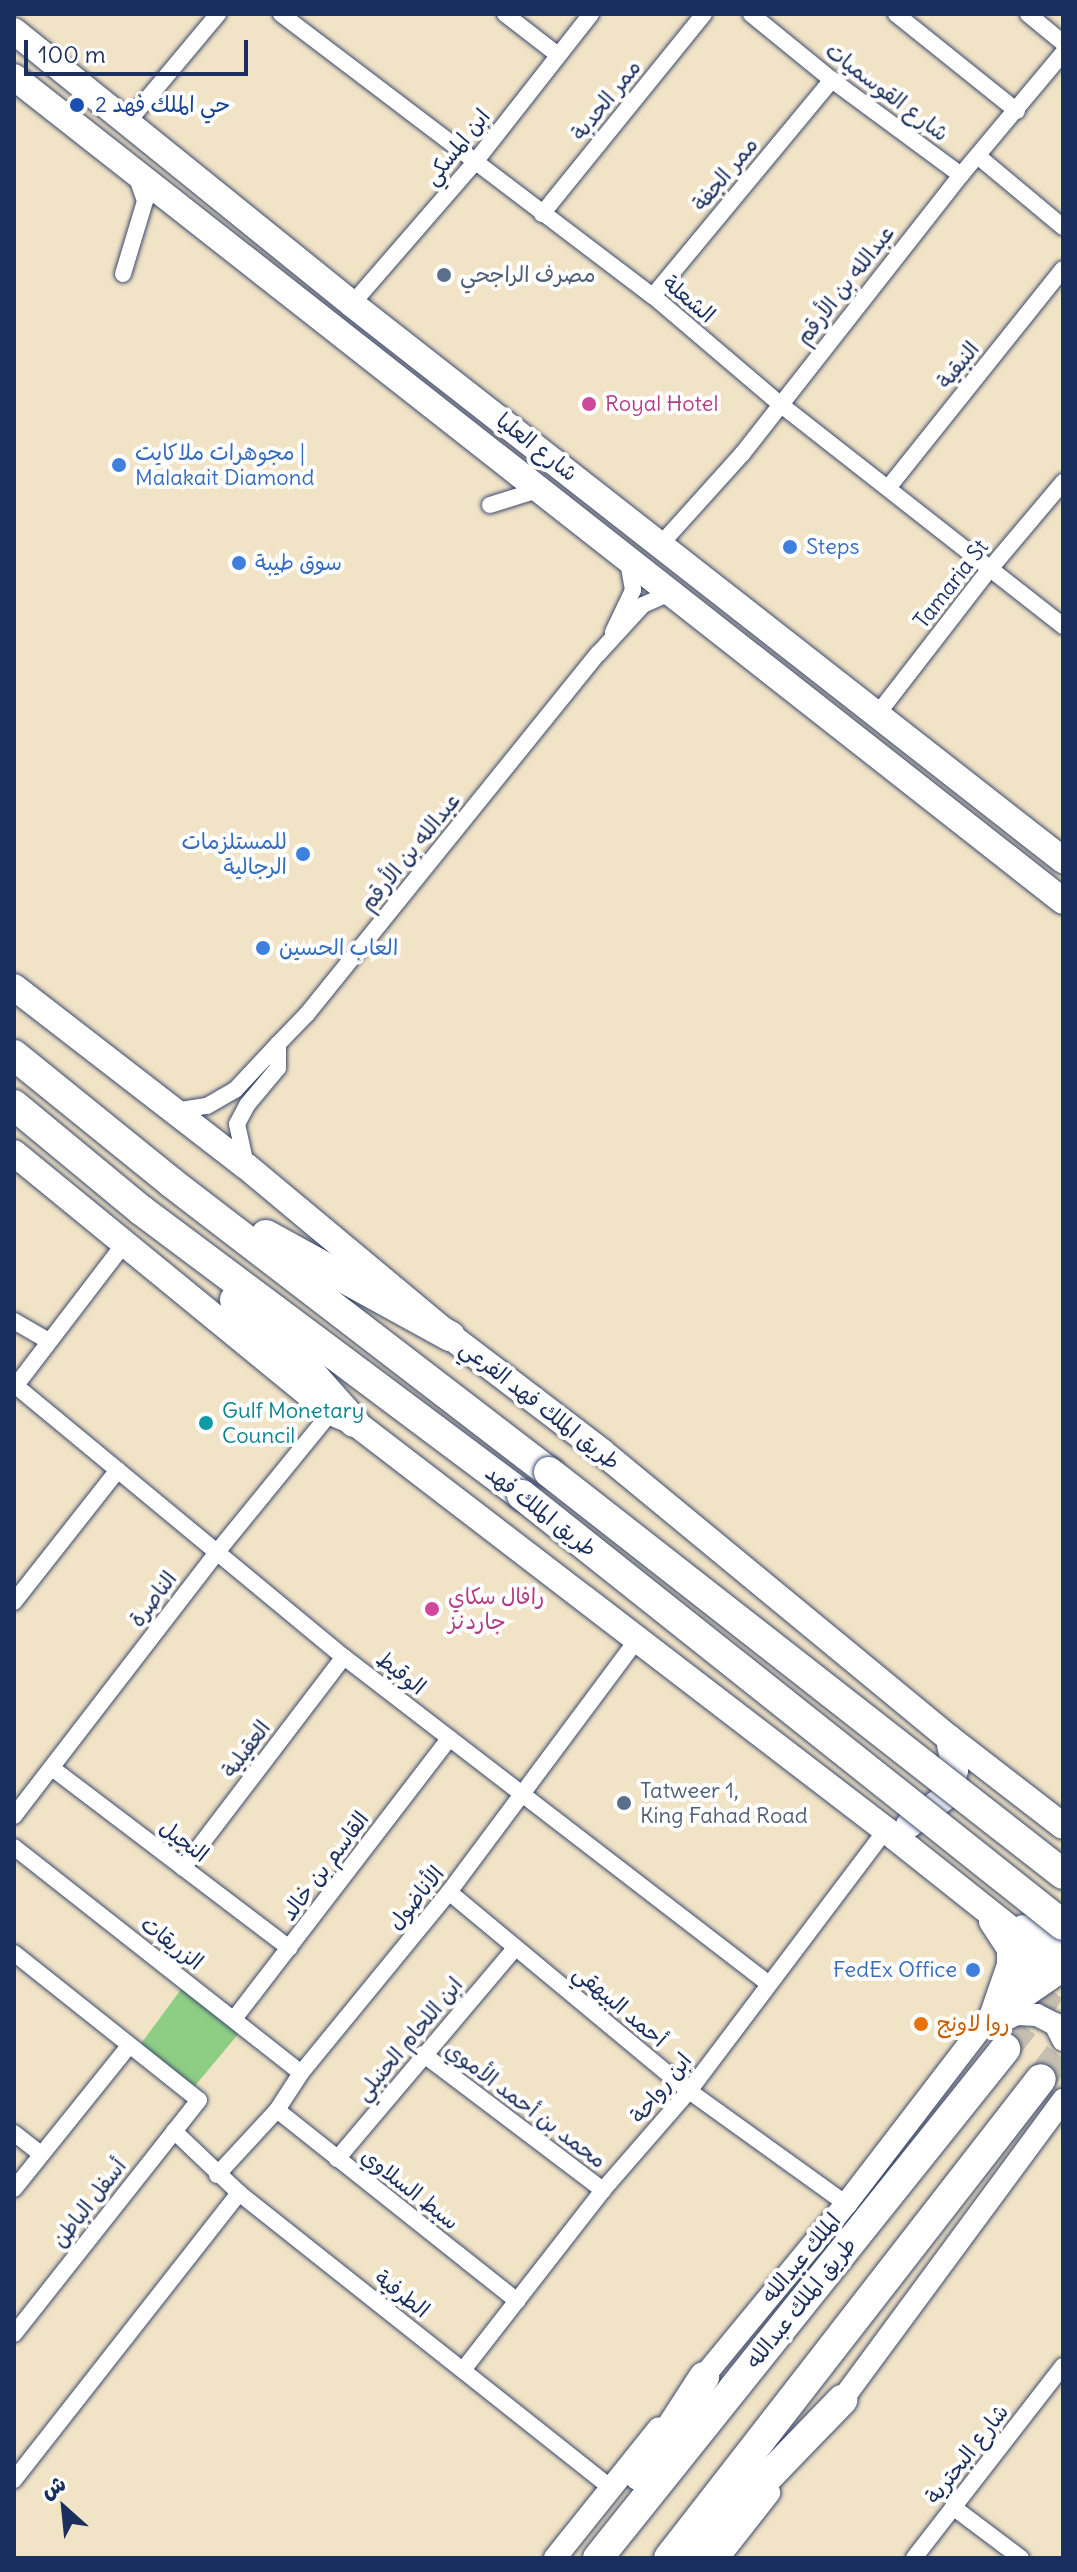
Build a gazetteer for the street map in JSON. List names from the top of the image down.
{
  "streets": {
    "highway": ["طريق الملك فهد", "طريق الملك عبدالله"],
    "main road": ["شارع العليا", "طريق الملك فهد الفرعي", "الملك عبدالله"],
    "street": [
      "شارع القوسميات",
      "ممر الحدبة",
      "ابن المسكي",
      "ممر الجفة",
      "عبدالله بن الأرقم",
      "الشعلة",
      "النبقية",
      "Tamaria St",
      "الناصرة",
      "الوقيط",
      "العقيلية",
      "النجيل",
      "القاسم بن خالد",
      "الأناضول",
      "الزريقات",
      "أحمد البيهقي",
      "ابن اللحام الحنبلي",
      "ابن رواحة",
      "محمد بن أحمد الأموي",
      "سبط السلاوي",
      "أسفل الباطن",
      "الطرفية",
      "شارع البحترية"
    ]
  },
  "crossings": [
    ["شارع القوسميات", "ممر الجفة"],
    ["شارع القوسميات", "عبدالله بن الأرقم"],
    ["ممر الحدبة", "الشعلة"],
    ["ابن المسكي", "الشعلة"],
    ["ابن المسكي", "شارع العليا"],
    ["ممر الجفة", "الشعلة"],
    ["عبدالله بن الأرقم", "الشعلة"],
    ["عبدالله بن الأرقم", "شارع العليا"],
    ["عبدالله بن الأرقم", "طريق الملك فهد الفرعي"],
    ["الشعلة", "النبقية"],
    ["الشعلة", "Tamaria St"],
    ["شارع العليا", "Tamaria St"],
    ["طريق الملك فهد", "الملك عبدالله"],
    ["الناصرة", "الوقيط"],
    ["الناصرة", "النجيل"],
    ["الوقيط", "العقيلية"],
    ["الوقيط", "القاسم بن خالد"],
    ["الوقيط", "الأناضول"],
    ["الوقيط", "ابن رواحة"],
    ["العقيلية", "النجيل"],
    ["النجيل", "القاسم بن خالد"],
    ["القاسم بن خالد", "الزريقات"],
    ["الأناضول", "الزريقات"],
    ["الأناضول", "أحمد البيهقي"],
    ["الأناضول", "سبط السلاوي"],
    ["الأناضول", "الطرفية"],
    ["أحمد البيهقي", "ابن اللحام الحنبلي"],
    ["أحمد البيهقي", "ابن رواحة"],
    ["أحمد البيهقي", "الملك عبدالله"],
    ["ابن اللحام الحنبلي", "محمد بن أحمد الأموي"],
    ["ابن اللحام الحنبلي", "سبط السلاوي"],
    ["ابن رواحة", "محمد بن أحمد الأموي"],
    ["ابن رواحة", "سبط السلاوي"],
    ["ابن رواحة", "الطرفية"],
    ["أسفل الباطن", "الطرفية"],
    ["الملك عبدالله", "الطرفية"]
  ],
  "places": [
    "حي الملك فهد 2",
    "مصرف الراجحي",
    "Royal Hotel",
    "مجوهرات ملاكايت | Malakait Diamond",
    "Steps",
    "سوق طيبة",
    "للمستلزمات الرجالية",
    "العاب الحسين",
    "Gulf Monetary Council",
    "رافال سكاي جاردنز",
    "Tatweer 1, King Fahad Road",
    "FedEx Office",
    "روا لاونج"
  ],
  "scale_bar": "100 m",
  "north": "top left"
}
